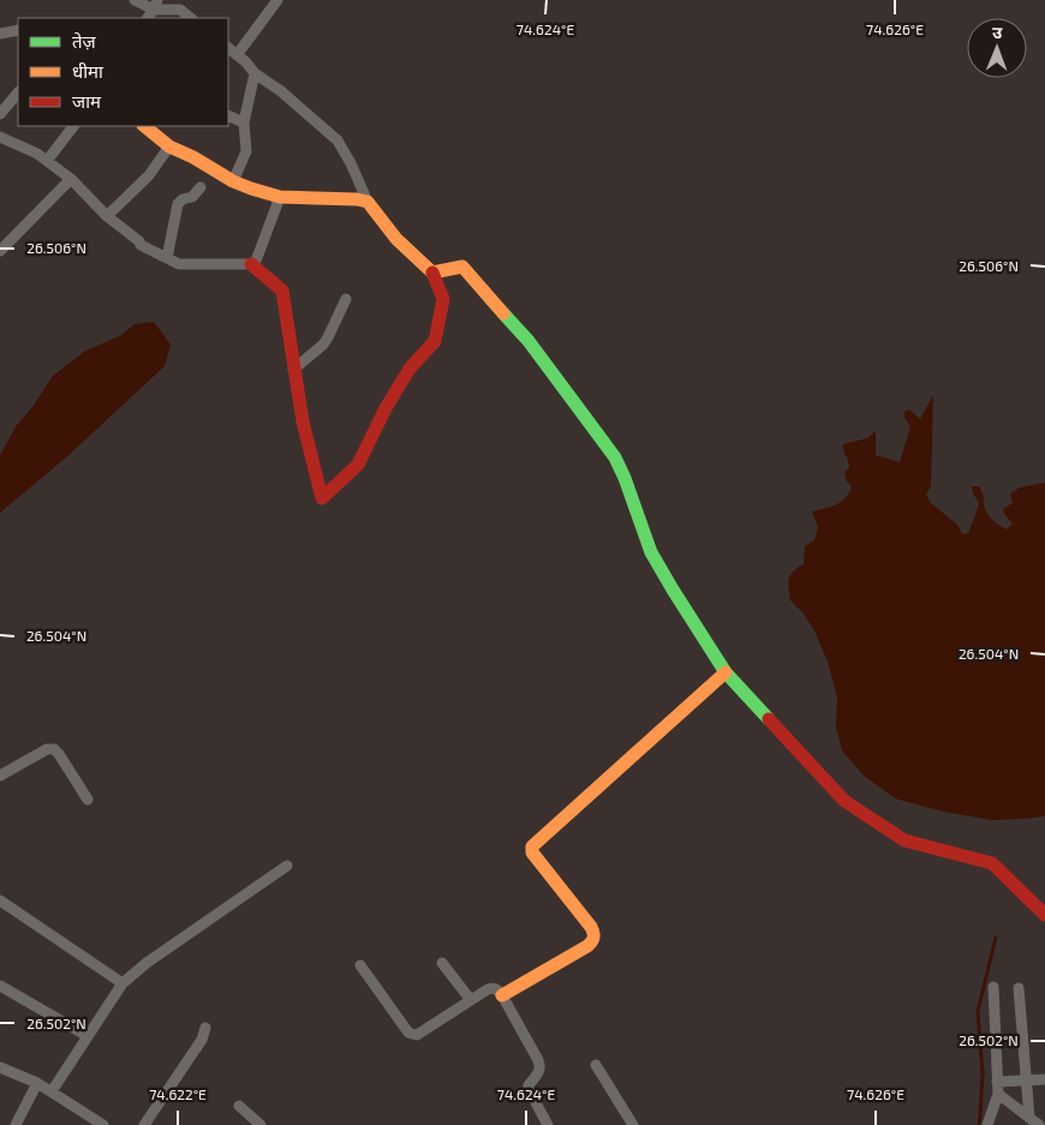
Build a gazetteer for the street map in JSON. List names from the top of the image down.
{
  "legend": ["तेज़", "धीमा", "जाम"],
  "north": "top",
  "coordinates": [
    "74.624°E",
    "74.626°E",
    "26.506°N",
    "26.504°N",
    "26.502°N",
    "74.622°E"
  ]
}
